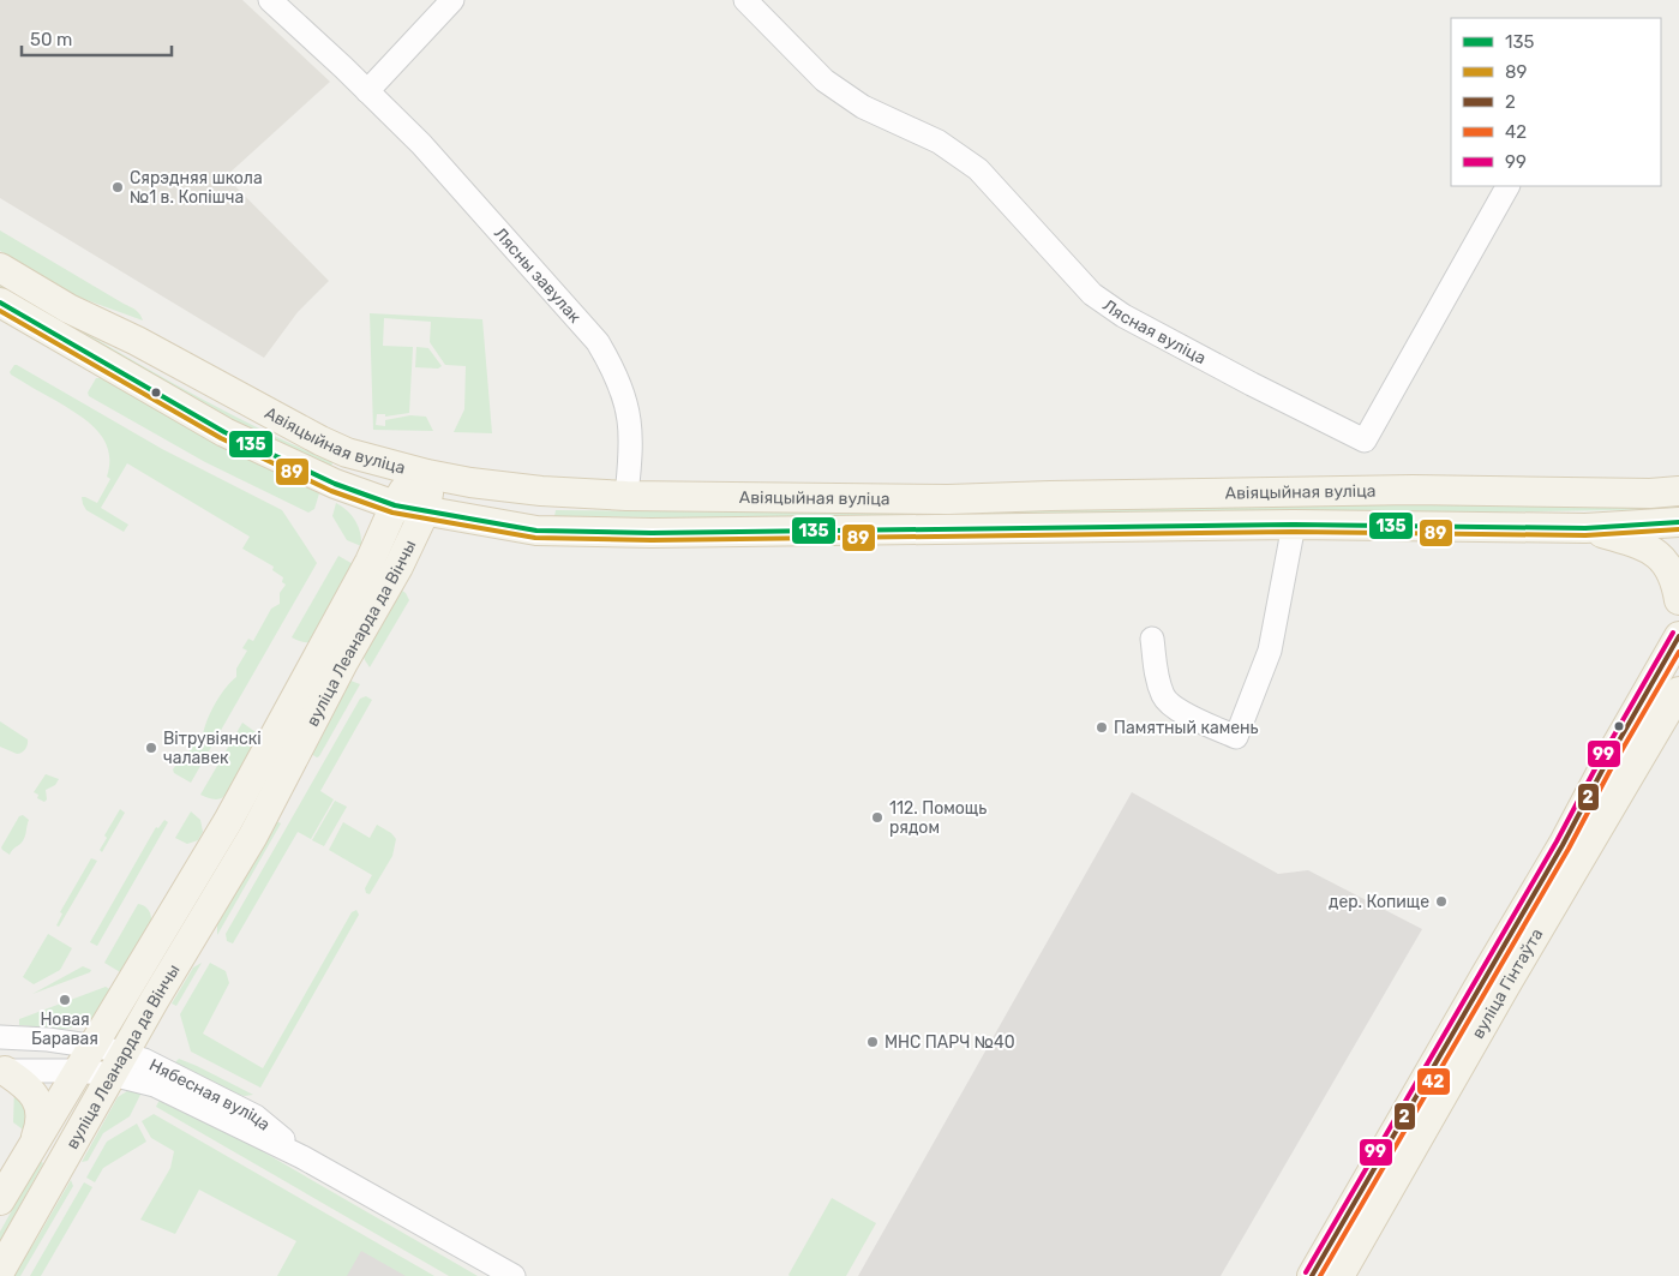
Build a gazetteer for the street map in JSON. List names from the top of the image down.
{
  "streets": {
    "main road": ["Авіяцыйная вуліца", "вуліца Леанарда да Вінчы", "вуліца Гінтаўта"],
    "street": ["Лясны завулак", "Лясная вуліца", "Нябесная вуліца"]
  },
  "crossings": [
    ["Лясны завулак", "Авіяцыйная вуліца"],
    ["Авіяцыйная вуліца", "вуліца Леанарда да Вінчы"],
    ["вуліца Леанарда да Вінчы", "Нябесная вуліца"]
  ],
  "places": [
    "Сярэдняя школа №1 в. Копішча",
    "Памятный камень",
    "Вітрувіянскі чалавек",
    "112. Помощь рядом",
    "дер. Копище",
    "Новая Баравая",
    "МНС ПАРЧ №40"
  ],
  "lines": [
    "transit line 135",
    "transit line 89",
    "transit line 99",
    "transit line 2",
    "transit line 42"
  ],
  "legend": [
    "135",
    "89",
    "2",
    "42",
    "99"
  ],
  "scale_bar": "50 m"
}
